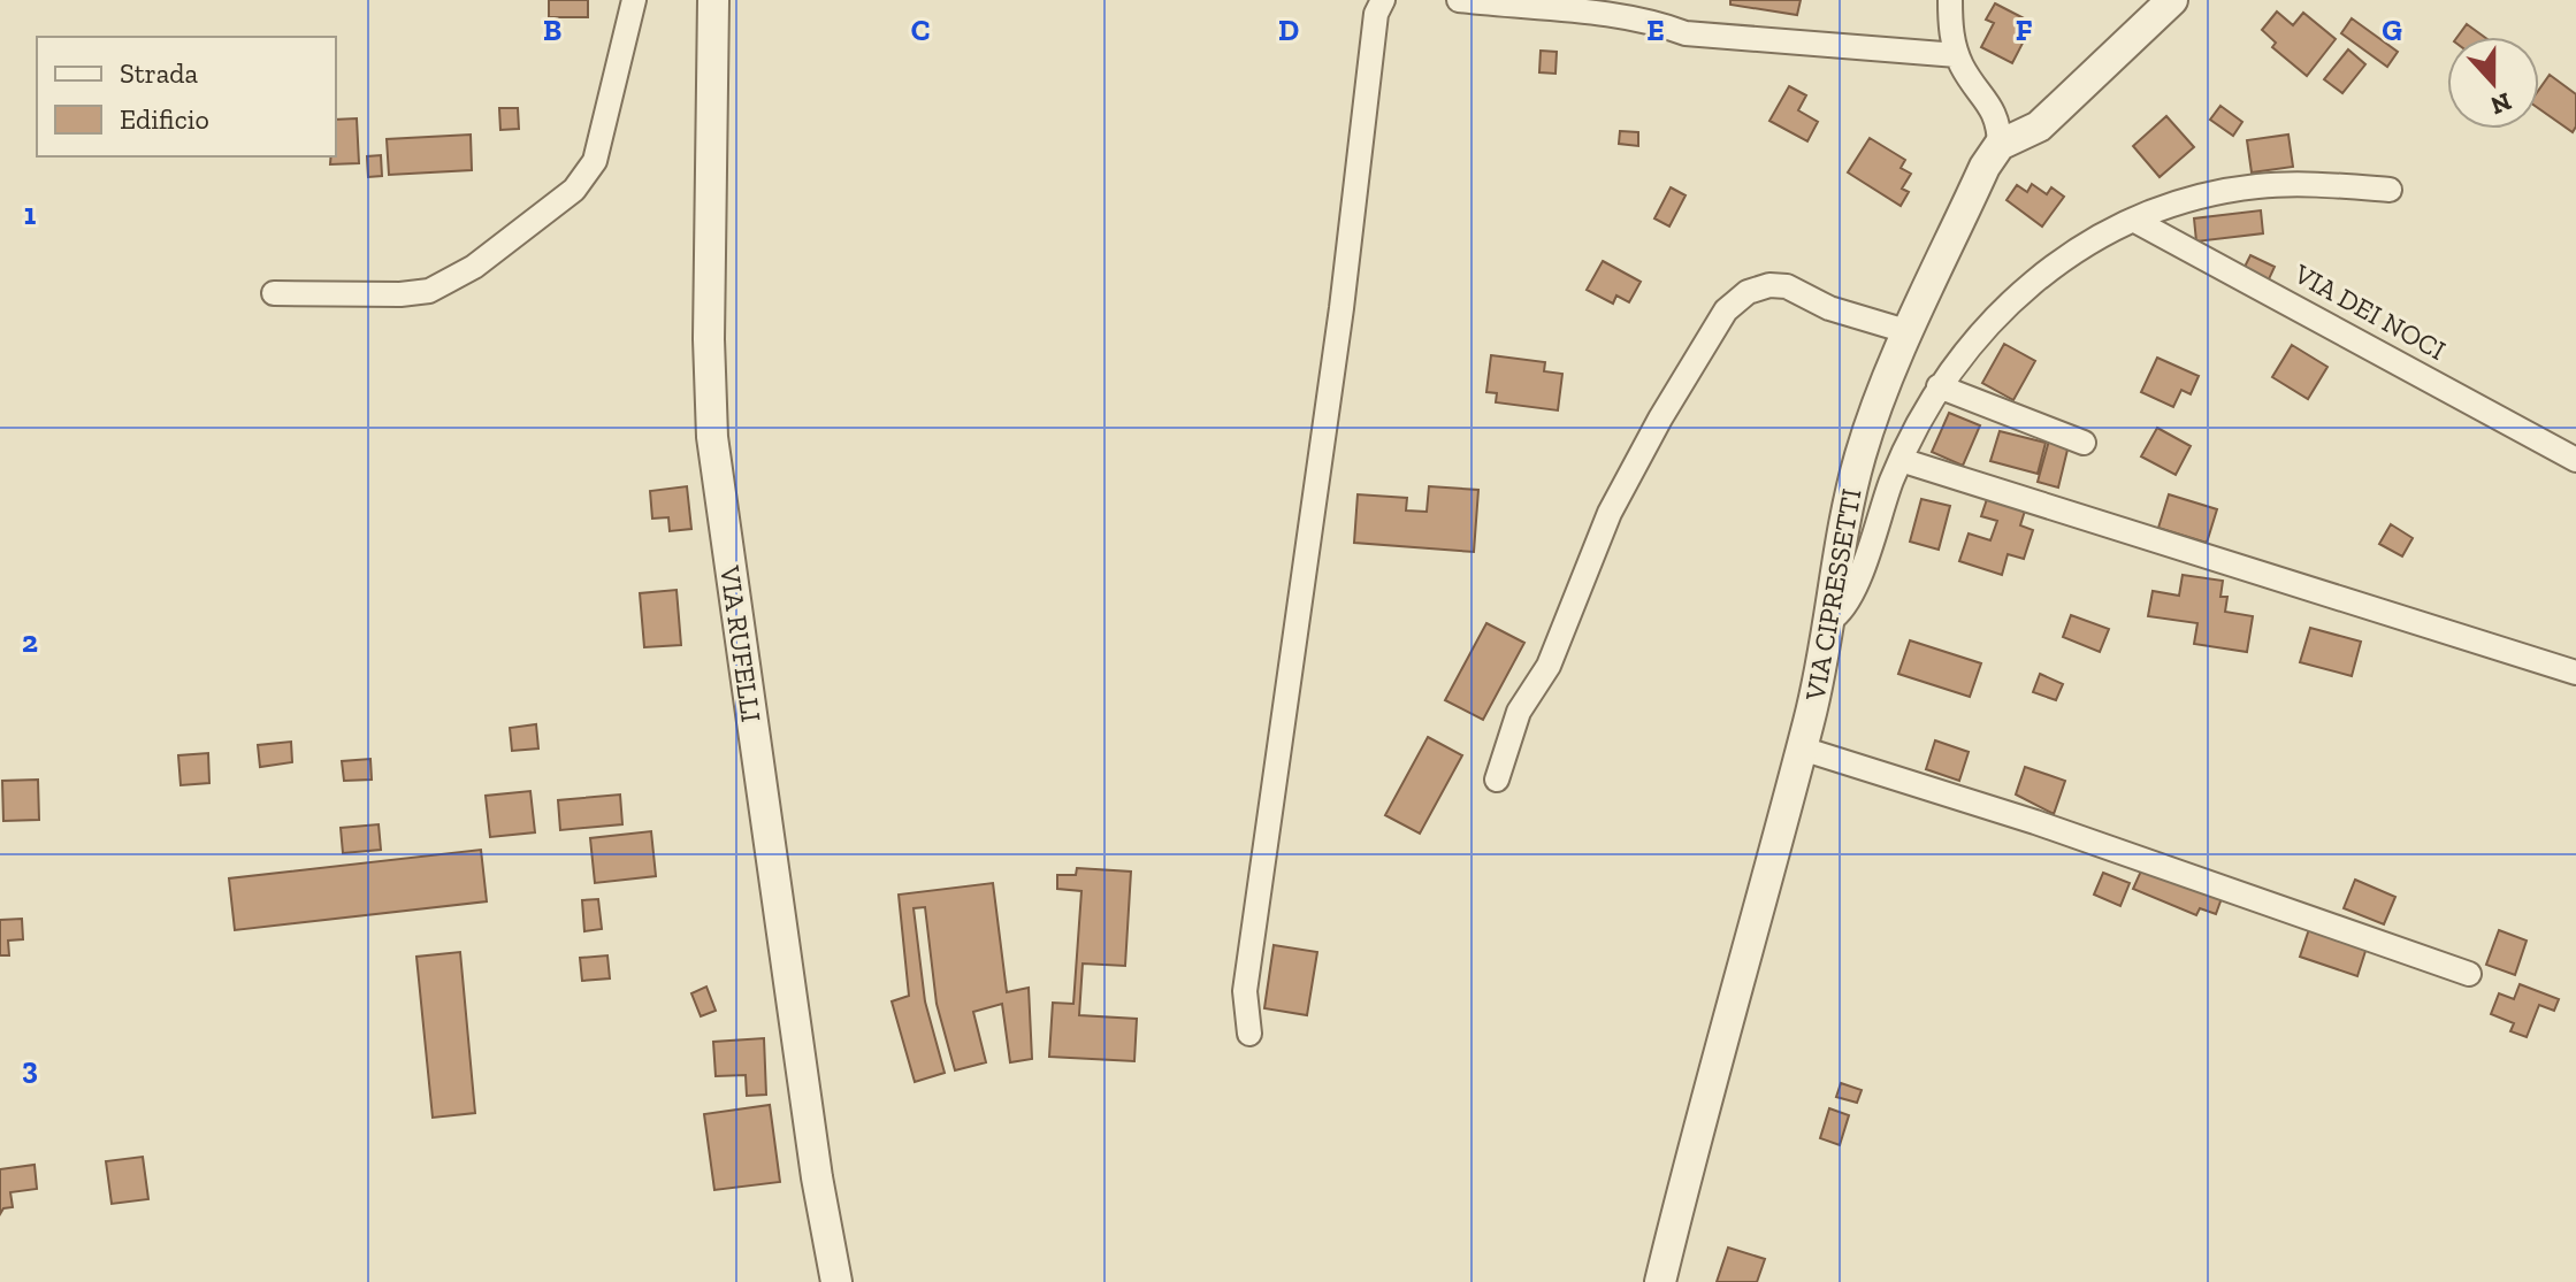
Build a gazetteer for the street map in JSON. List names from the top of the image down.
{
  "streets": {
    "street": ["VIA DEI NOCI", "VIA CIPRESSETTI", "VIA RUFELLI"]
  },
  "legend": ["Strada", "Edificio"],
  "north": "bottom",
  "grid": {
    "columns": [
      "B",
      "C",
      "D",
      "E",
      "F",
      "G"
    ],
    "rows": ["1", "2", "3"]
  }
}
